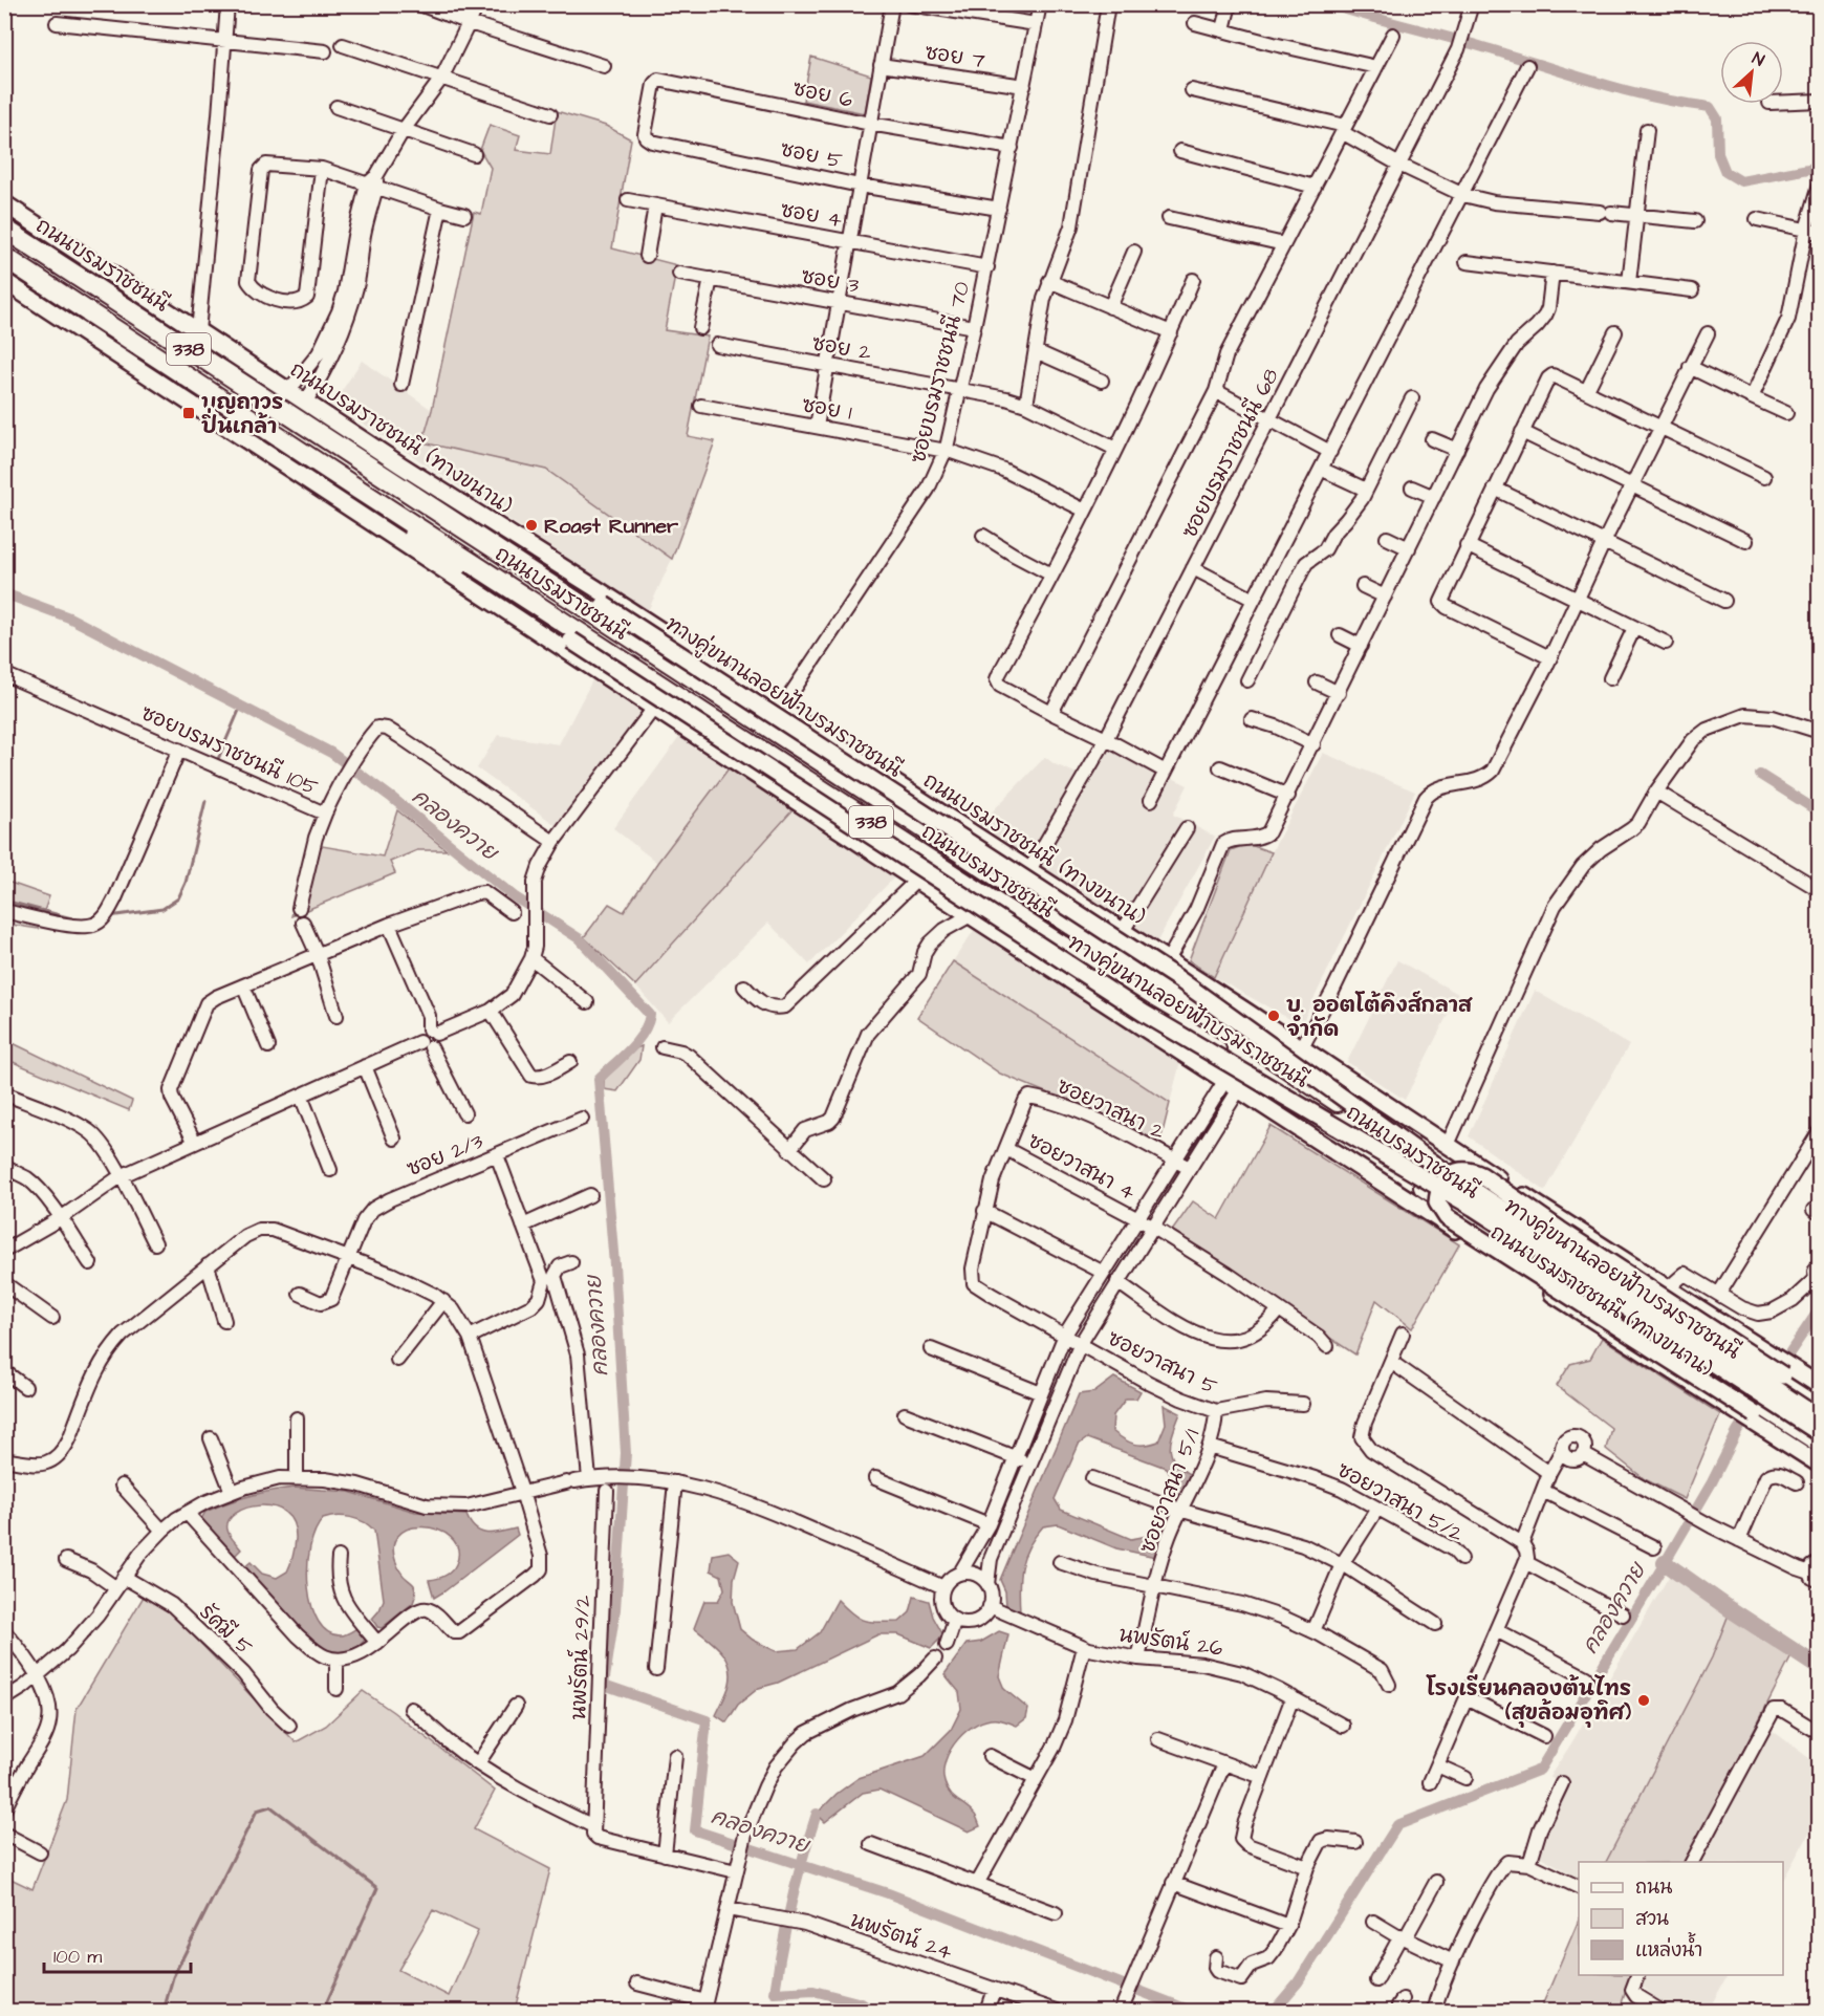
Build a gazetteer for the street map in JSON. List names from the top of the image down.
{
  "streets": {
    "highway": ["ถนนบรมราชชนนี", "338"],
    "main road": ["ถนนบรมราชชนนี (ทางขนาน)", "ทางคู่ขนานลอยฟ้าบรมราชชนนี"],
    "street": [
      "ซอย 7",
      "ซอย 6",
      "ซอย 5",
      "ซอย 4",
      "ซอย 3",
      "ซอย 2",
      "ซอยบรมราชชนนี 70",
      "ซอย 1",
      "ซอยบรมราชชนนี 68",
      "ซอยบรมราชชนนี 105",
      "ซอยวาสนา 2",
      "ซอย 2/3",
      "ซอยวาสนา 4",
      "ซอยวาสนา 5",
      "ซอยวาสนา 5/1",
      "ซอยวาสนา 5/2",
      "รัศมี 5",
      "นพรัตน์ 26",
      "นพรัตน์ 29/2",
      "นพรัตน์ 24"
    ]
  },
  "crossings": [
    ["ซอย 7", "ซอยบรมราชชนนี 70"],
    ["ซอย 6", "ซอย 5"],
    ["ซอย 6", "ซอยบรมราชชนนี 70"],
    ["ซอย 5", "ซอยบรมราชชนนี 70"],
    ["ซอย 4", "ซอยบรมราชชนนี 70"],
    ["ถนนบรมราชชนนี", "ถนนบรมราชชนนี (ทางขนาน)"],
    ["ถนนบรมราชชนนี", "ทางคู่ขนานลอยฟ้าบรมราชชนนี"],
    ["ซอย 3", "ซอยบรมราชชนนี 70"],
    ["ซอย 2", "ซอยบรมราชชนนี 70"],
    ["ซอยบรมราชชนนี 70", "ซอย 1"],
    ["ซอยบรมราชชนนี 70", "ถนนบรมราชชนนี (ทางขนาน)"],
    ["ถนนบรมราชชนนี (ทางขนาน)", "ซอยบรมราชชนนี 68"],
    ["ซอยวาสนา 2", "ซอยวาสนา 4"],
    ["ซอยวาสนา 5", "ซอยวาสนา 5/1"],
    ["ซอยวาสนา 5/1", "ซอยวาสนา 5/2"],
    ["ซอยวาสนา 5/1", "นพรัตน์ 26"]
  ],
  "water": ["คลองควาย"],
  "places": {
    "transit": ["บุญถาวร ปิ่นเกล้า"],
    "other": ["Roast Runner", "บ. ออตโต้คิงส์กลาส จำกัด", "โรงเรียนคลองต้นไทร (สุขล้อมอุทิศ)"]
  },
  "legend": ["ถนน", "สวน", "แหล่งน้ำ"],
  "scale_bar": "100 m",
  "north": "top right"
}
